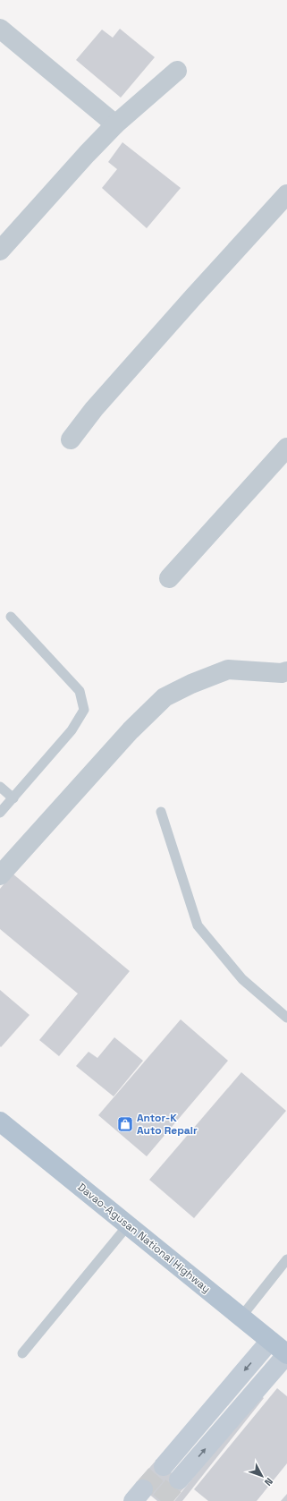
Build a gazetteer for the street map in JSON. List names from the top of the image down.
{
  "streets": {
    "main road": ["Davao-Agusan National Highway"]
  },
  "places": {
    "shop": ["Antor-K Auto Repair"]
  },
  "north": "bottom right"
}
